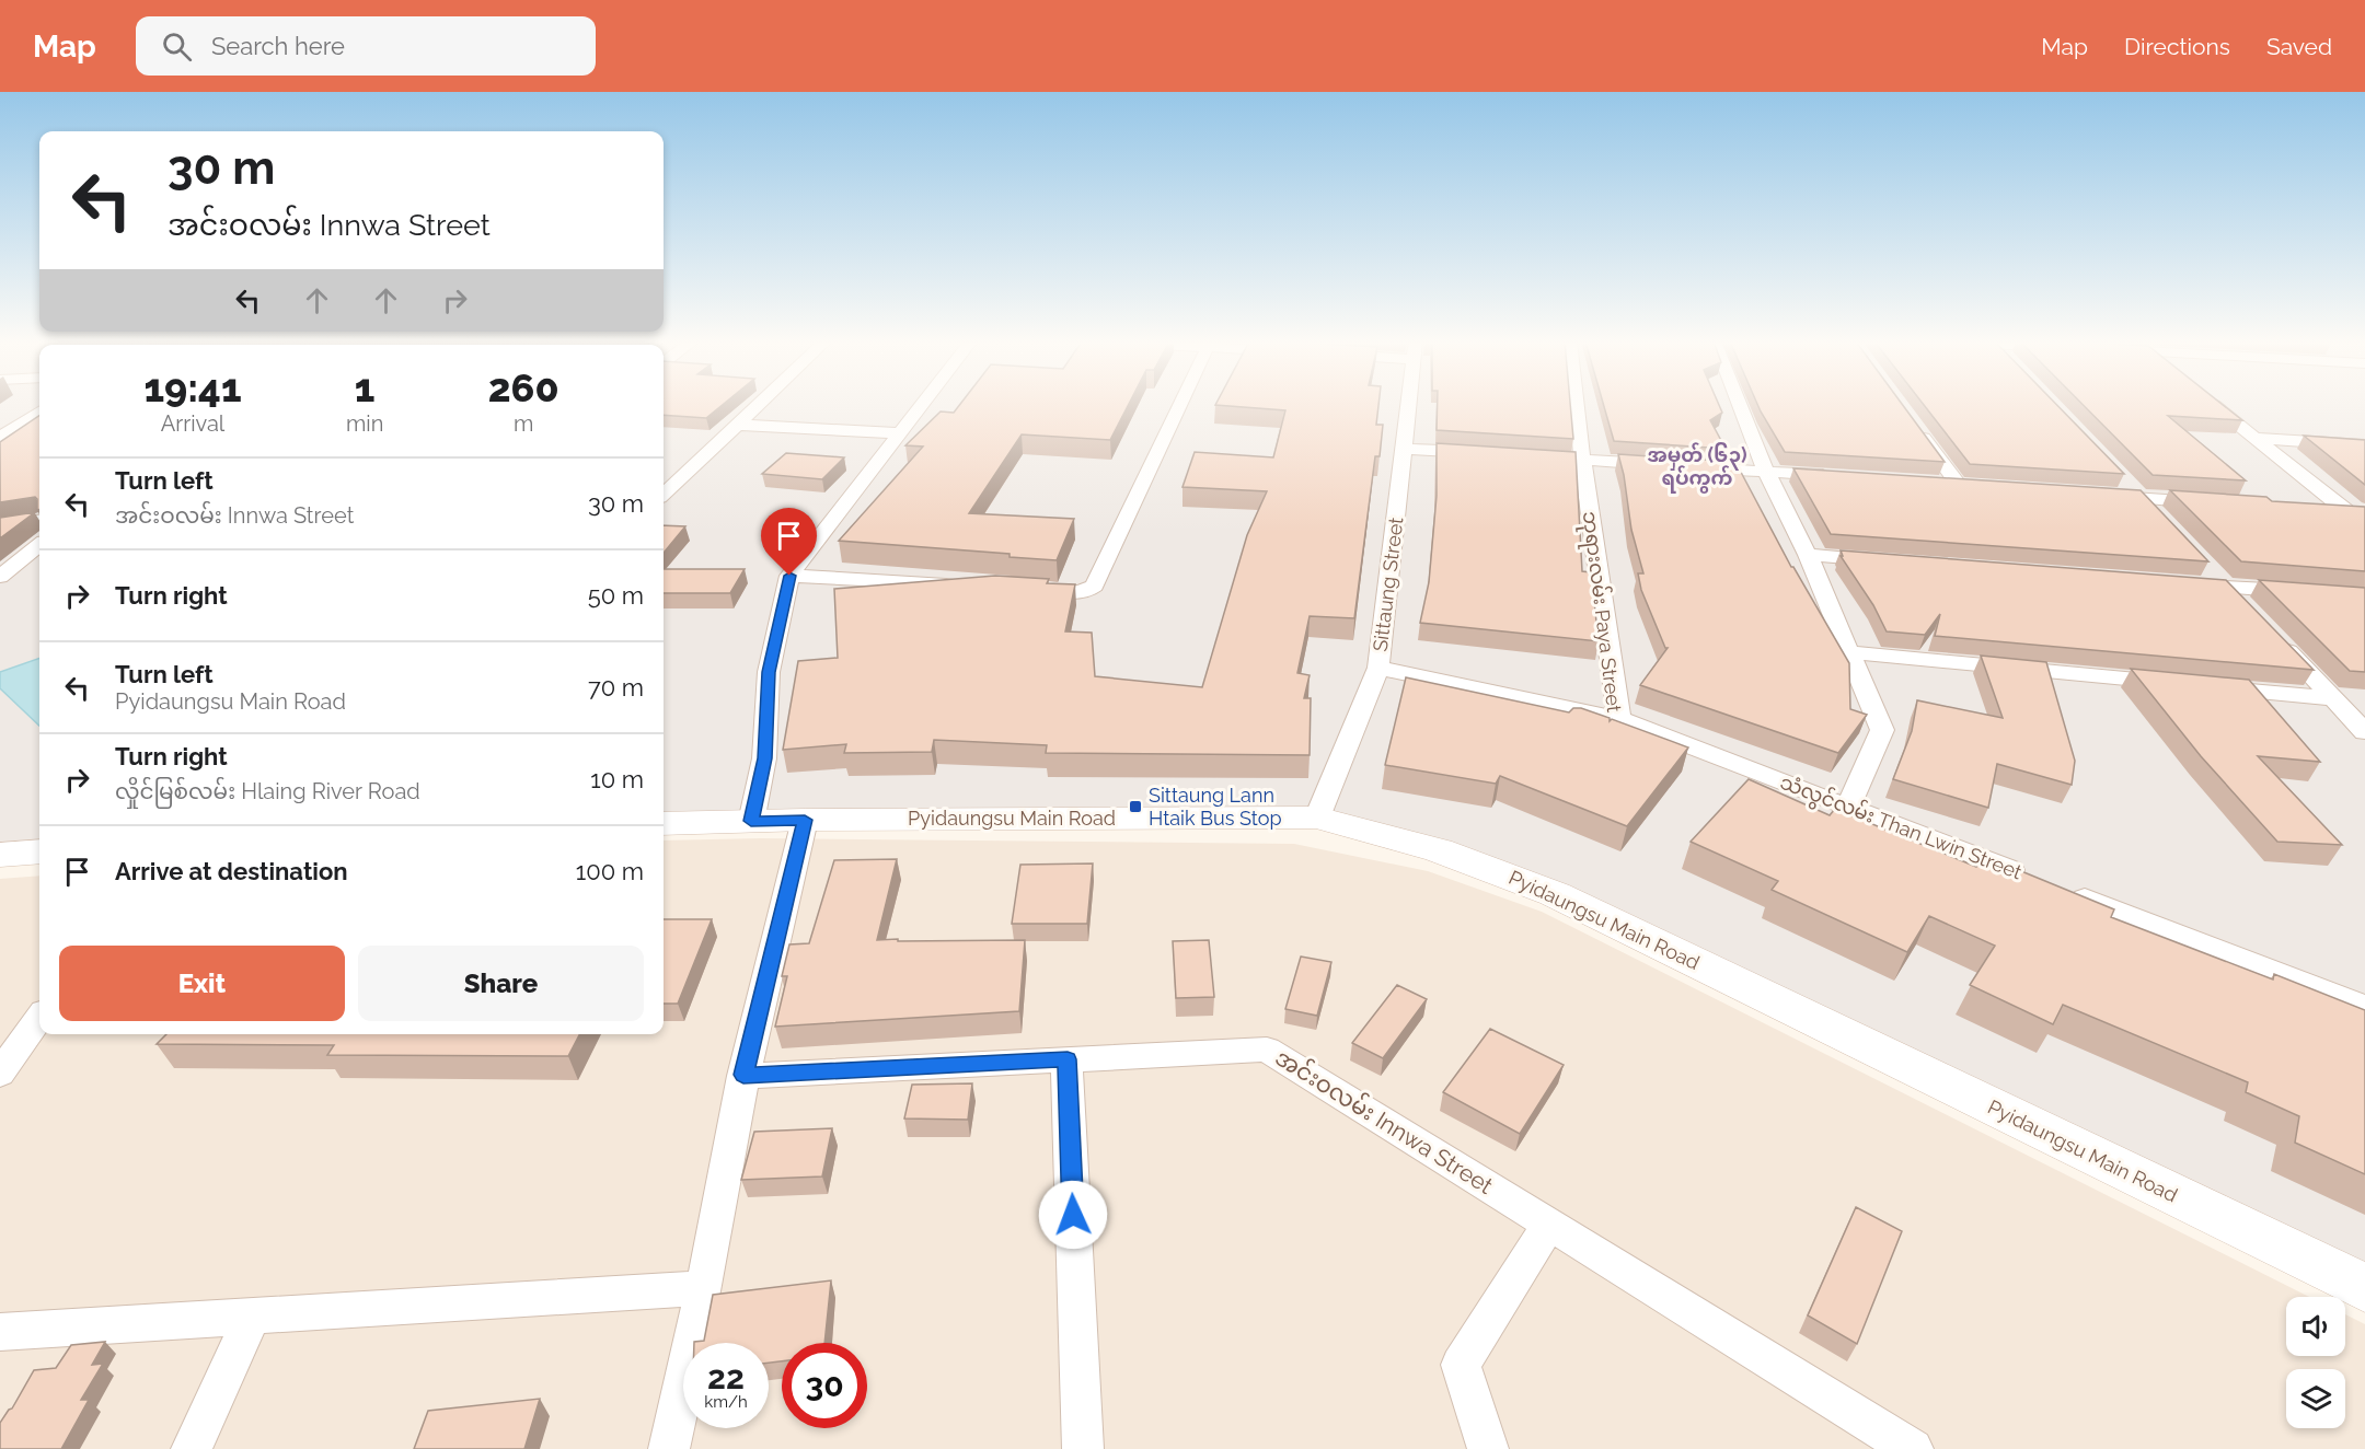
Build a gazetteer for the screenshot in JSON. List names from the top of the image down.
{
  "streets": {
    "main road": ["Pyidaungsu Main Road"],
    "street": [
      "Sittaung Street",
      "ဘုရားလမ်း Paya Street",
      "သံလွင်လမ်း Than Lwin Street",
      "အင်းဝလမ်း Innwa Street"
    ]
  },
  "crossings": [
    ["Sittaung Street", "ဘုရားလမ်း Paya Street"],
    ["Sittaung Street", "Pyidaungsu Main Road"],
    ["ဘုရားလမ်း Paya Street", "သံလွင်လမ်း Than Lwin Street"]
  ],
  "districts": ["အမှတ် (၆၃) ရပ်ကွက်"],
  "places": {
    "transit": ["Sittaung Lann Htaik Bus Stop"]
  },
  "page": {
    "header": "Map",
    "search": "Search here",
    "nav": ["Map", "Directions", "Saved"],
    "turn": ["30 m", "အင်းဝလမ်း Innwa Street"],
    "eta": [
      "19:41",
      "Arrival",
      "1",
      "min",
      "260",
      "m"
    ],
    "list": [
      {
        "name": "Turn left",
        "note": "အင်းဝလမ်း Innwa Street",
        "value": "30 m"
      },
      {
        "name": "Turn right",
        "value": "50 m"
      },
      {
        "name": "Turn left",
        "note": "Pyidaungsu Main Road",
        "value": "70 m"
      },
      {
        "name": "Turn right",
        "note": "လှိုင်မြစ်လမ်း Hlaing River Road",
        "value": "10 m"
      },
      {
        "name": "Arrive at destination",
        "value": "100 m"
      }
    ],
    "buttons": ["Exit", "Share"],
    "speed": "22 km/h",
    "limit": "30"
  }
}
